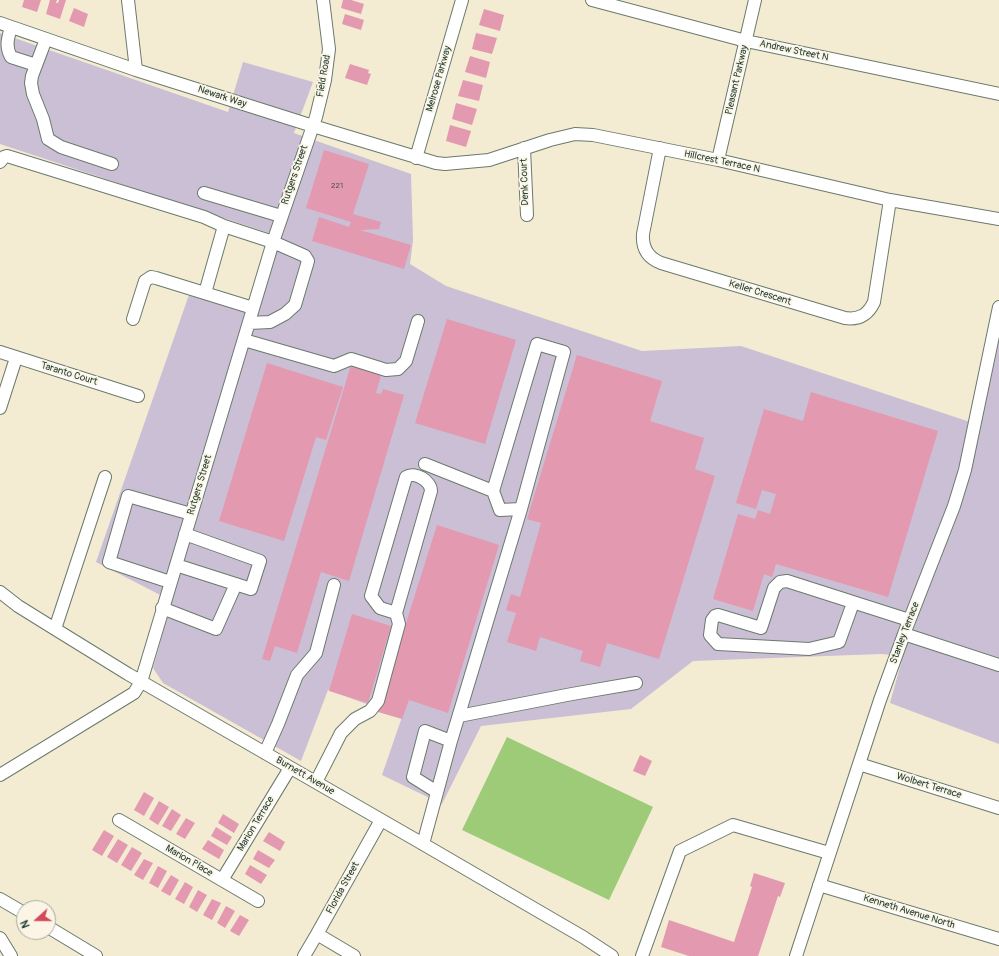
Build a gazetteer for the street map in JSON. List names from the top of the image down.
{
  "streets": {
    "street": [
      "Andrew Street N",
      "Field Road",
      "Melrose Parkway",
      "Pleasant Parkway",
      "Newark Way",
      "Hillcrest Terrace N",
      "Rutgers Street",
      "Denk Court",
      "Keller Crescent",
      "Taranto Court",
      "Stanley Terrace",
      "Burnett Avenue",
      "Wolbert Terrace",
      "Marion Terrace",
      "Marion Place",
      "Florida Street",
      "Kenneth Avenue North"
    ]
  },
  "crossings": [
    ["Andrew Street N", "Pleasant Parkway"],
    ["Field Road", "Newark Way"],
    ["Field Road", "Rutgers Street"],
    ["Melrose Parkway", "Newark Way"],
    ["Pleasant Parkway", "Hillcrest Terrace N"],
    ["Newark Way", "Hillcrest Terrace N"],
    ["Newark Way", "Rutgers Street"],
    ["Hillcrest Terrace N", "Denk Court"],
    ["Hillcrest Terrace N", "Keller Crescent"],
    ["Rutgers Street", "Burnett Avenue"],
    ["Stanley Terrace", "Wolbert Terrace"],
    ["Stanley Terrace", "Kenneth Avenue North"],
    ["Burnett Avenue", "Marion Terrace"],
    ["Burnett Avenue", "Florida Street"],
    ["Marion Terrace", "Marion Place"]
  ],
  "house_numbers": ["221"],
  "north": "left"
}
